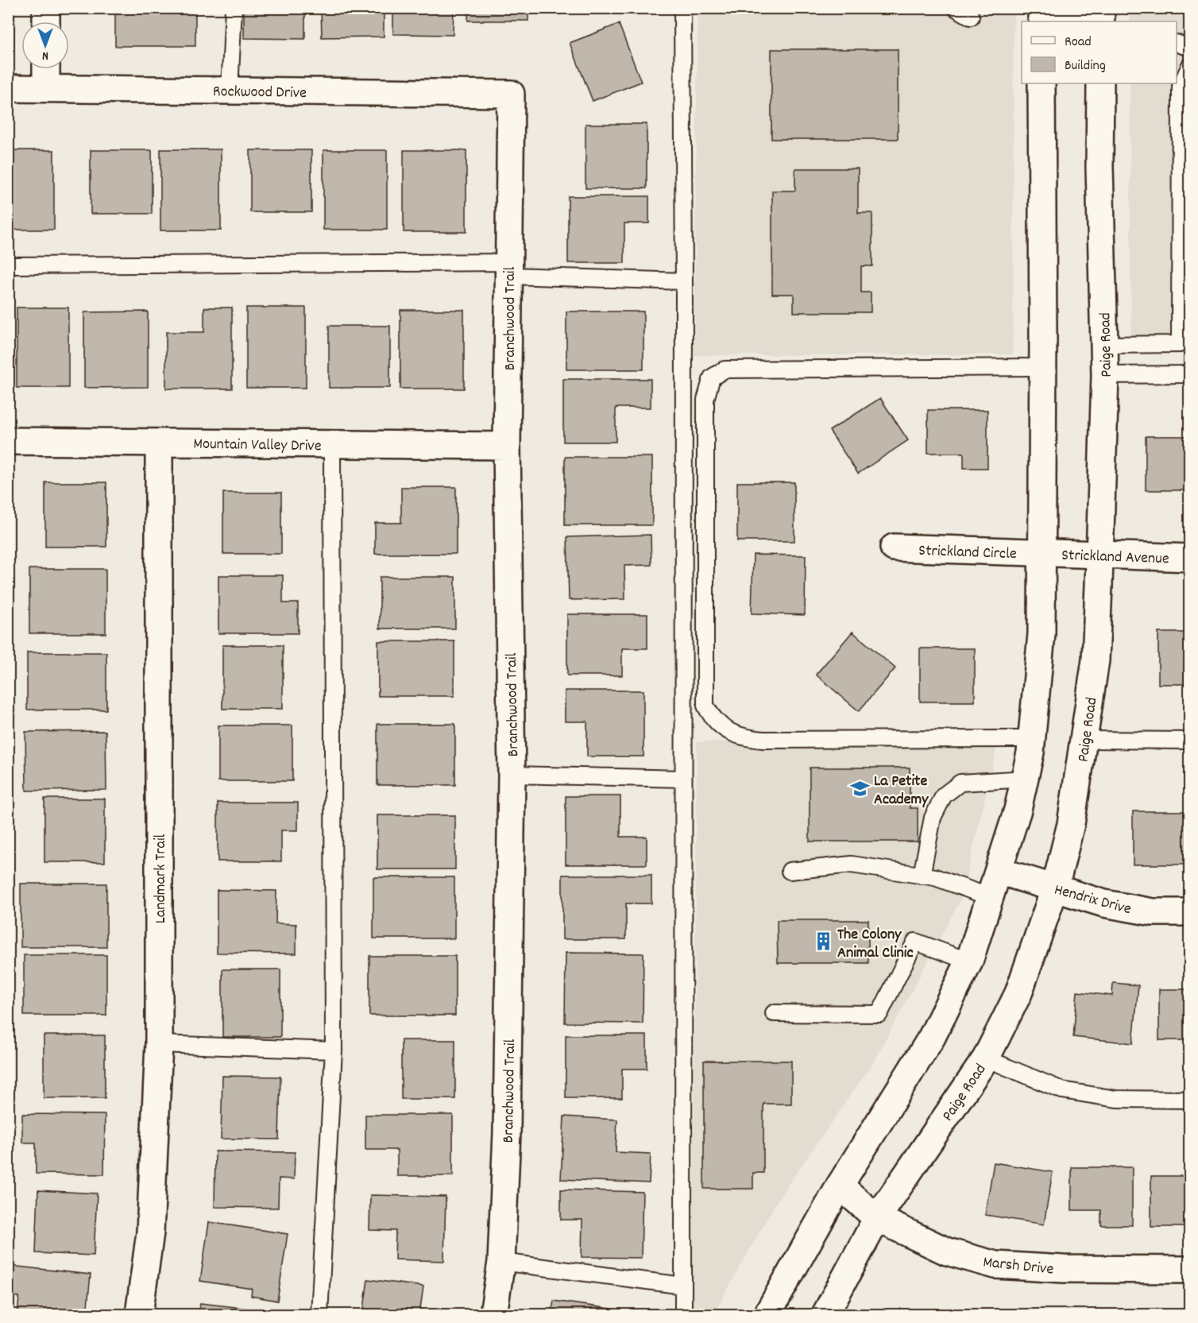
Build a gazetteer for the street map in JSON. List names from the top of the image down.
{
  "streets": {
    "street": [
      "Rockwood Drive",
      "Branchwood Trail",
      "Paige Road",
      "Mountain Valley Drive",
      "Strickland Circle",
      "Strickland Avenue",
      "Landmark Trail",
      "Hendrix Drive",
      "Marsh Drive"
    ]
  },
  "crossings": [
    ["Rockwood Drive", "Branchwood Trail"],
    ["Branchwood Trail", "Mountain Valley Drive"],
    ["Paige Road", "Strickland Avenue"],
    ["Paige Road", "Hendrix Drive"],
    ["Paige Road", "Marsh Drive"],
    ["Mountain Valley Drive", "Landmark Trail"],
    ["Strickland Circle", "Strickland Avenue"]
  ],
  "places": {
    "school or university": ["La Petite Academy"],
    "building": ["The Colony Animal Clinic"]
  },
  "legend": ["Road", "Building"],
  "north": "bottom"
}
